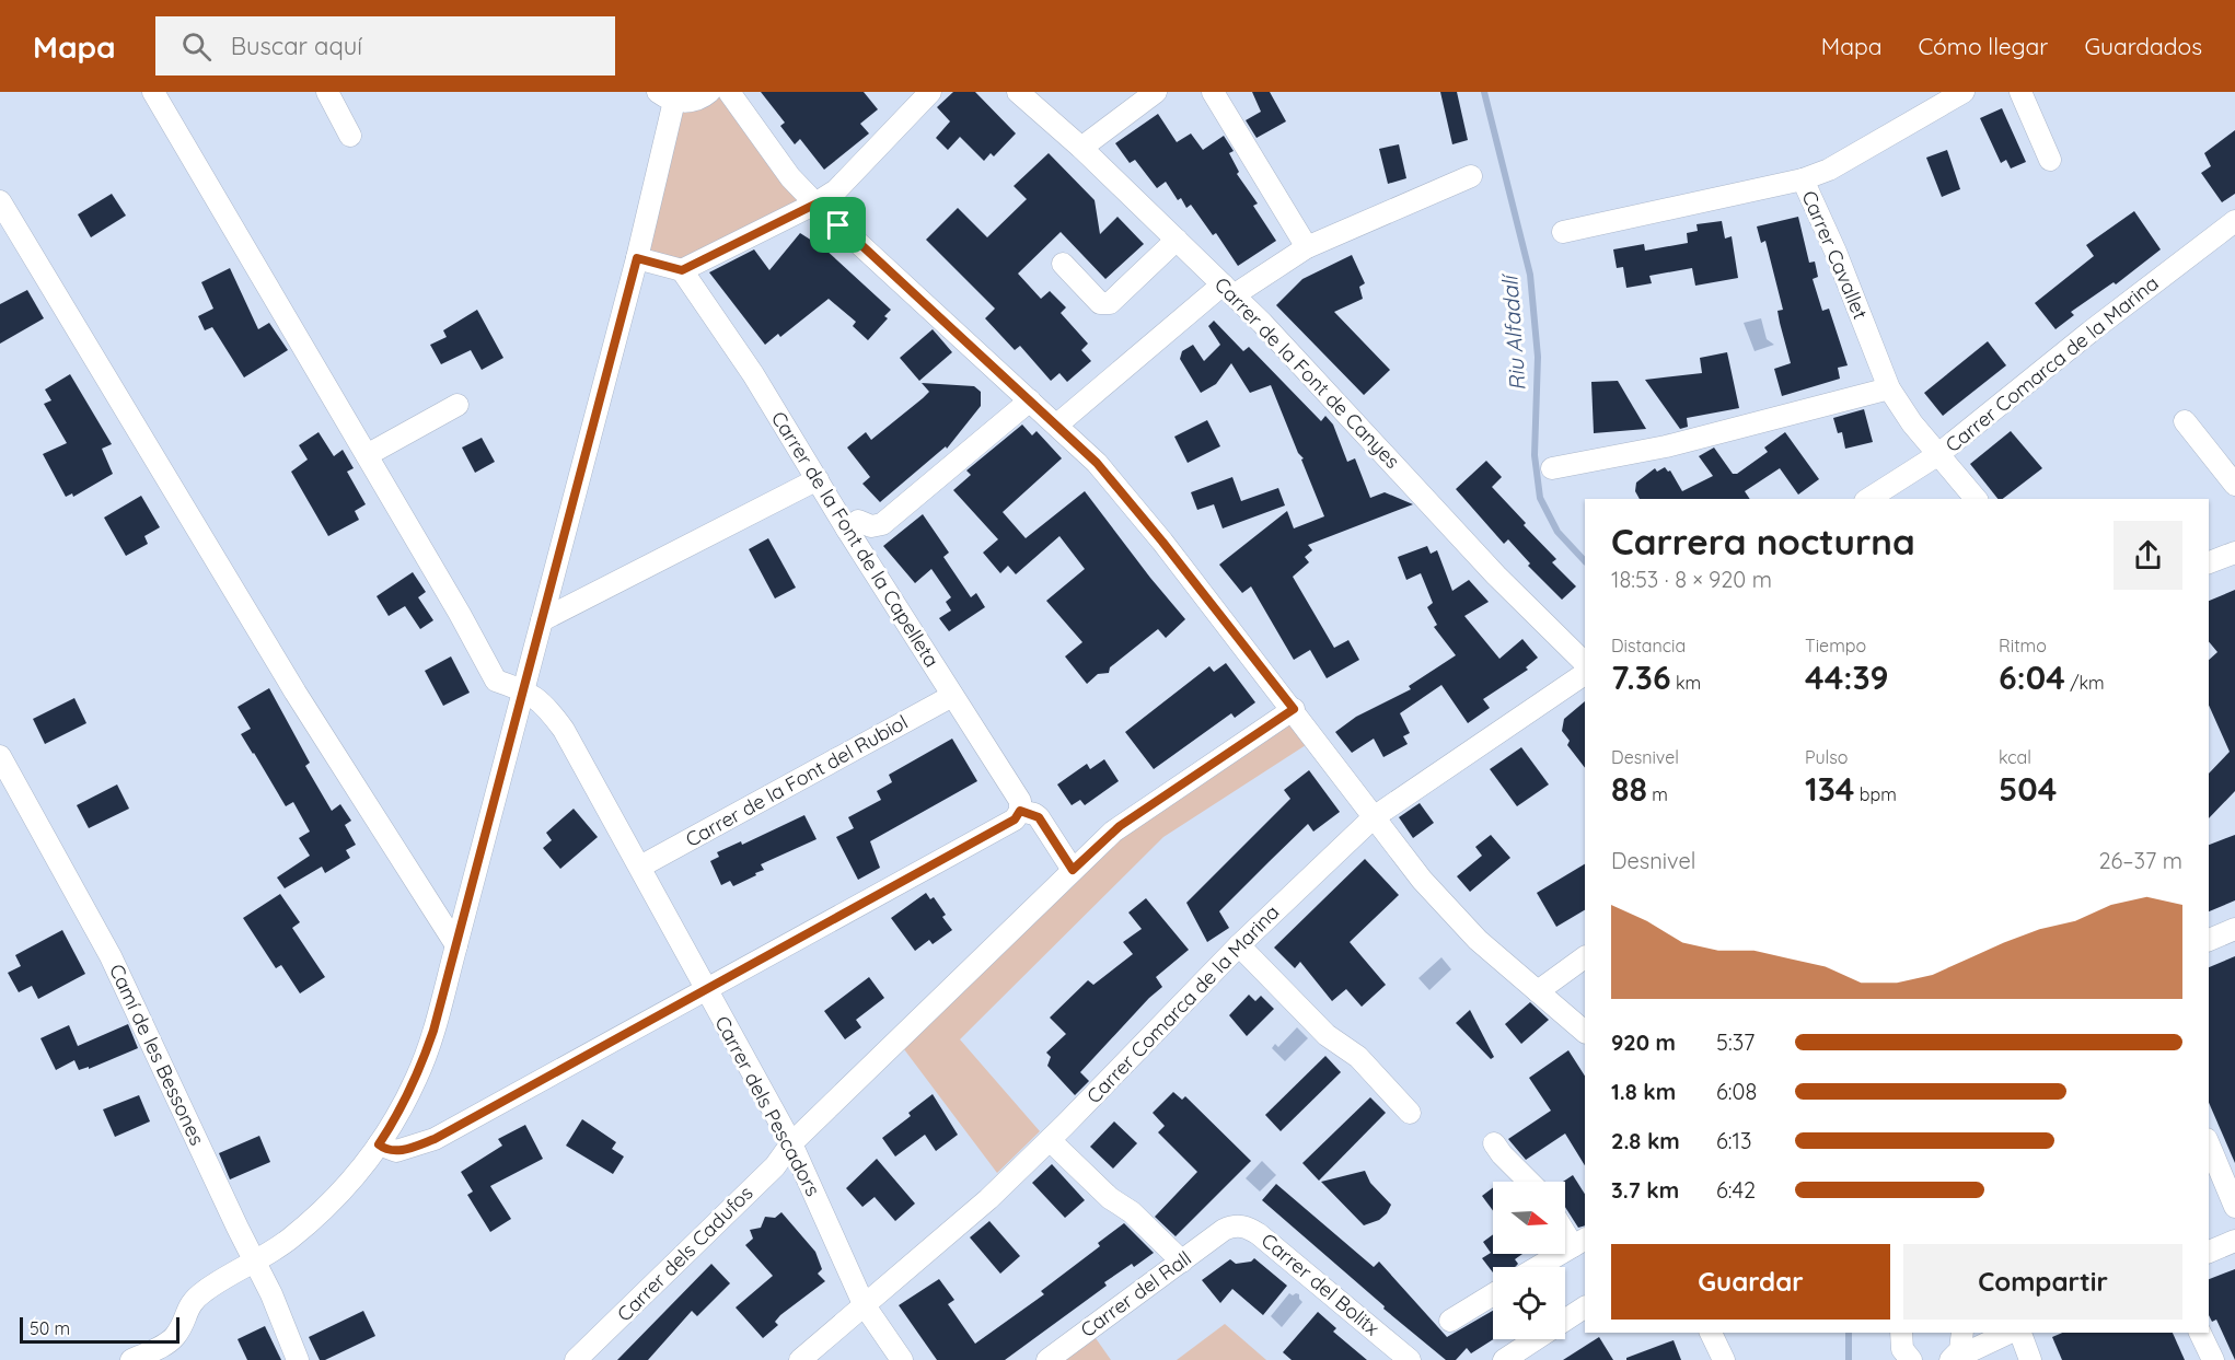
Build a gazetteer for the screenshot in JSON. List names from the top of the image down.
{
  "streets": {
    "street": [
      "Carrer Cavallet",
      "Carrer Comarca de la Marina",
      "Carrer de la Font de Canyes",
      "Carrer de la Font de la Capelleta",
      "Carrer de la Font del Rubiol",
      "Camí de les Bessones",
      "Carrer dels Pescadors",
      "Carrer dels Cadufos",
      "Carrer del Bolitx",
      "Carrer del Rall"
    ]
  },
  "crossings": [
    ["Carrer Cavallet", "Carrer Comarca de la Marina"],
    ["Carrer Comarca de la Marina", "Carrer dels Pescadors"],
    ["Carrer de la Font de la Capelleta", "Carrer de la Font del Rubiol"],
    ["Carrer de la Font del Rubiol", "Carrer dels Pescadors"],
    ["Carrer dels Pescadors", "Carrer dels Cadufos"],
    ["Carrer del Bolitx", "Carrer del Rall"]
  ],
  "water": ["Riu Alfadalí"],
  "scale_bar": "50 m",
  "north": "right",
  "page": {
    "header": "Mapa",
    "search": "Buscar aquí",
    "nav": ["Mapa", "Cómo llegar", "Guardados"],
    "heading": ["Carrera nocturna", "18:53 · 8 × 920 m"],
    "stats": [
      ["Distancia", "7.36 km"],
      ["Tiempo", "44:39"],
      ["Ritmo", "6:04 /km"],
      ["Desnivel", "88 m"],
      ["Pulso", "134 bpm"],
      ["kcal", "504"]
    ],
    "chart": ["Desnivel", "26–37 m"],
    "list": [
      {
        "name": "920 m",
        "note": "5:37"
      },
      {
        "name": "1.8 km",
        "note": "6:08"
      },
      {
        "name": "2.8 km",
        "note": "6:13"
      },
      {
        "name": "3.7 km",
        "note": "6:42"
      }
    ],
    "buttons": ["Guardar", "Compartir"],
    "scale": "50 m"
  }
}
